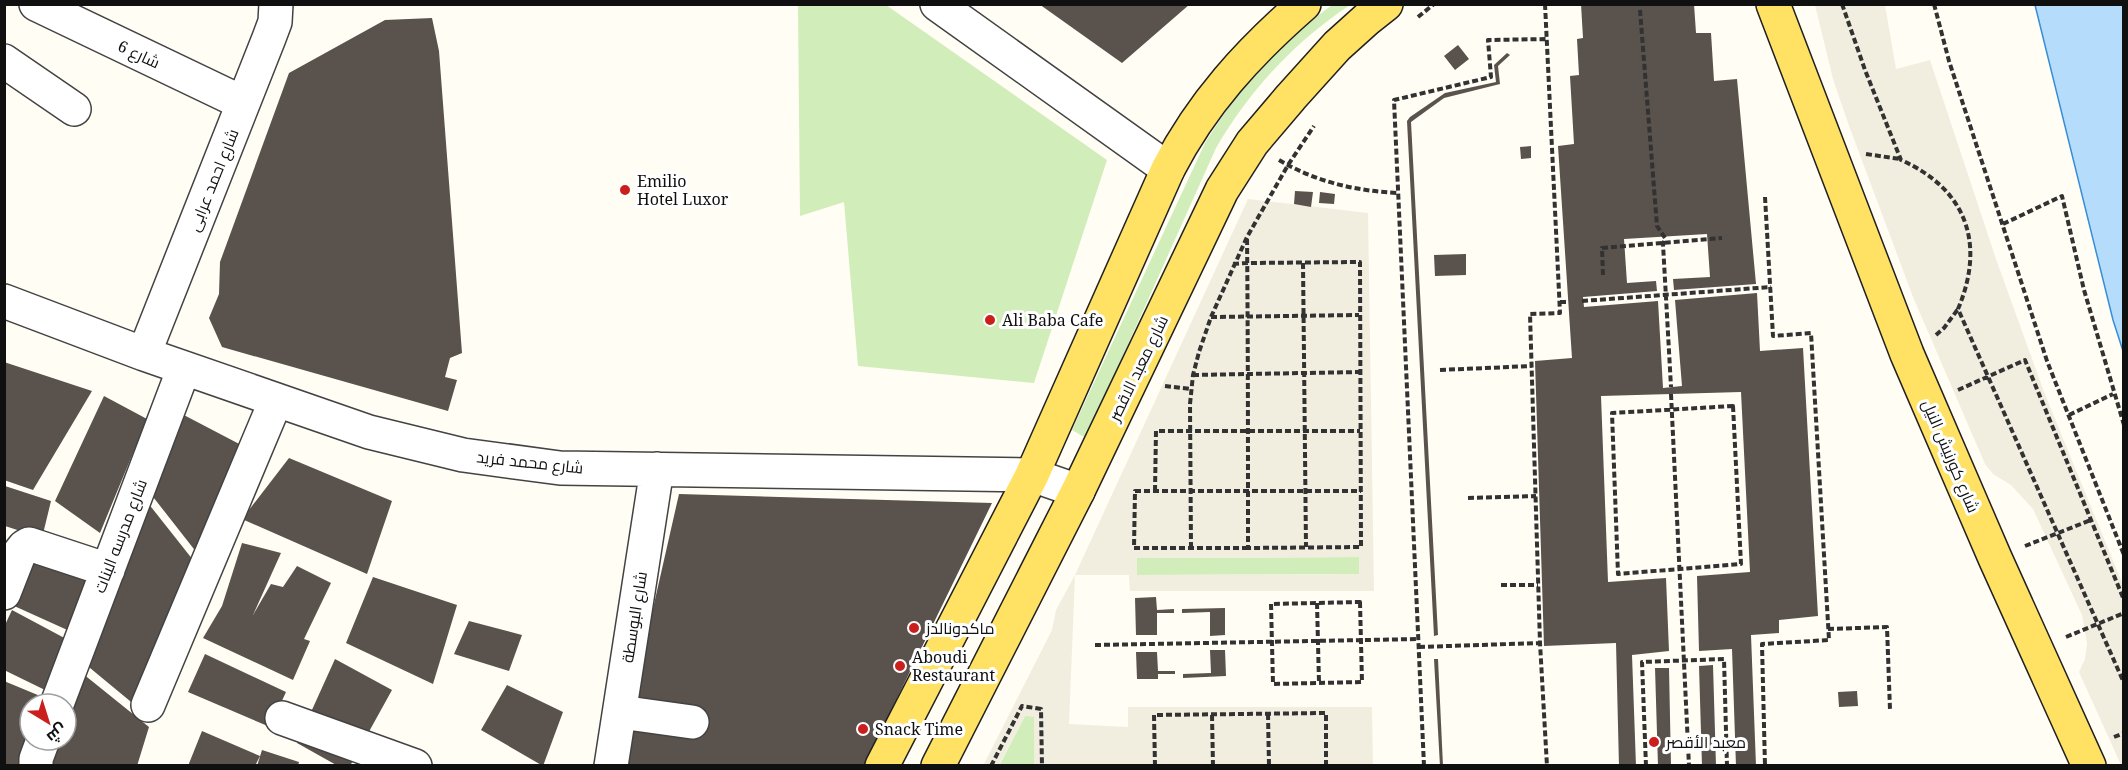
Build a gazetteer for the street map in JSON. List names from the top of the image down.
{
  "streets": {
    "main road": ["شارع معبد الاقصر", "شارع كورنيش النيل"],
    "street": [
      "شارع 6",
      "شارع احمد عرابى",
      "شارع محمد فريد",
      "شارع مدرسه البنات",
      "شارع البوسطة"
    ]
  },
  "crossings": [
    ["شارع 6", "شارع احمد عرابى"],
    ["شارع احمد عرابى", "شارع محمد فريد"],
    ["شارع معبد الاقصر", "شارع محمد فريد"],
    ["شارع محمد فريد", "شارع مدرسه البنات"],
    ["شارع محمد فريد", "شارع البوسطة"]
  ],
  "places": [
    "Emilio Hotel Luxor",
    "Ali Baba Cafe",
    "ماكدونالدز",
    "Aboudi Restaurant",
    "Snack Time",
    "معبد الأقصر"
  ],
  "north": "bottom right"
}
